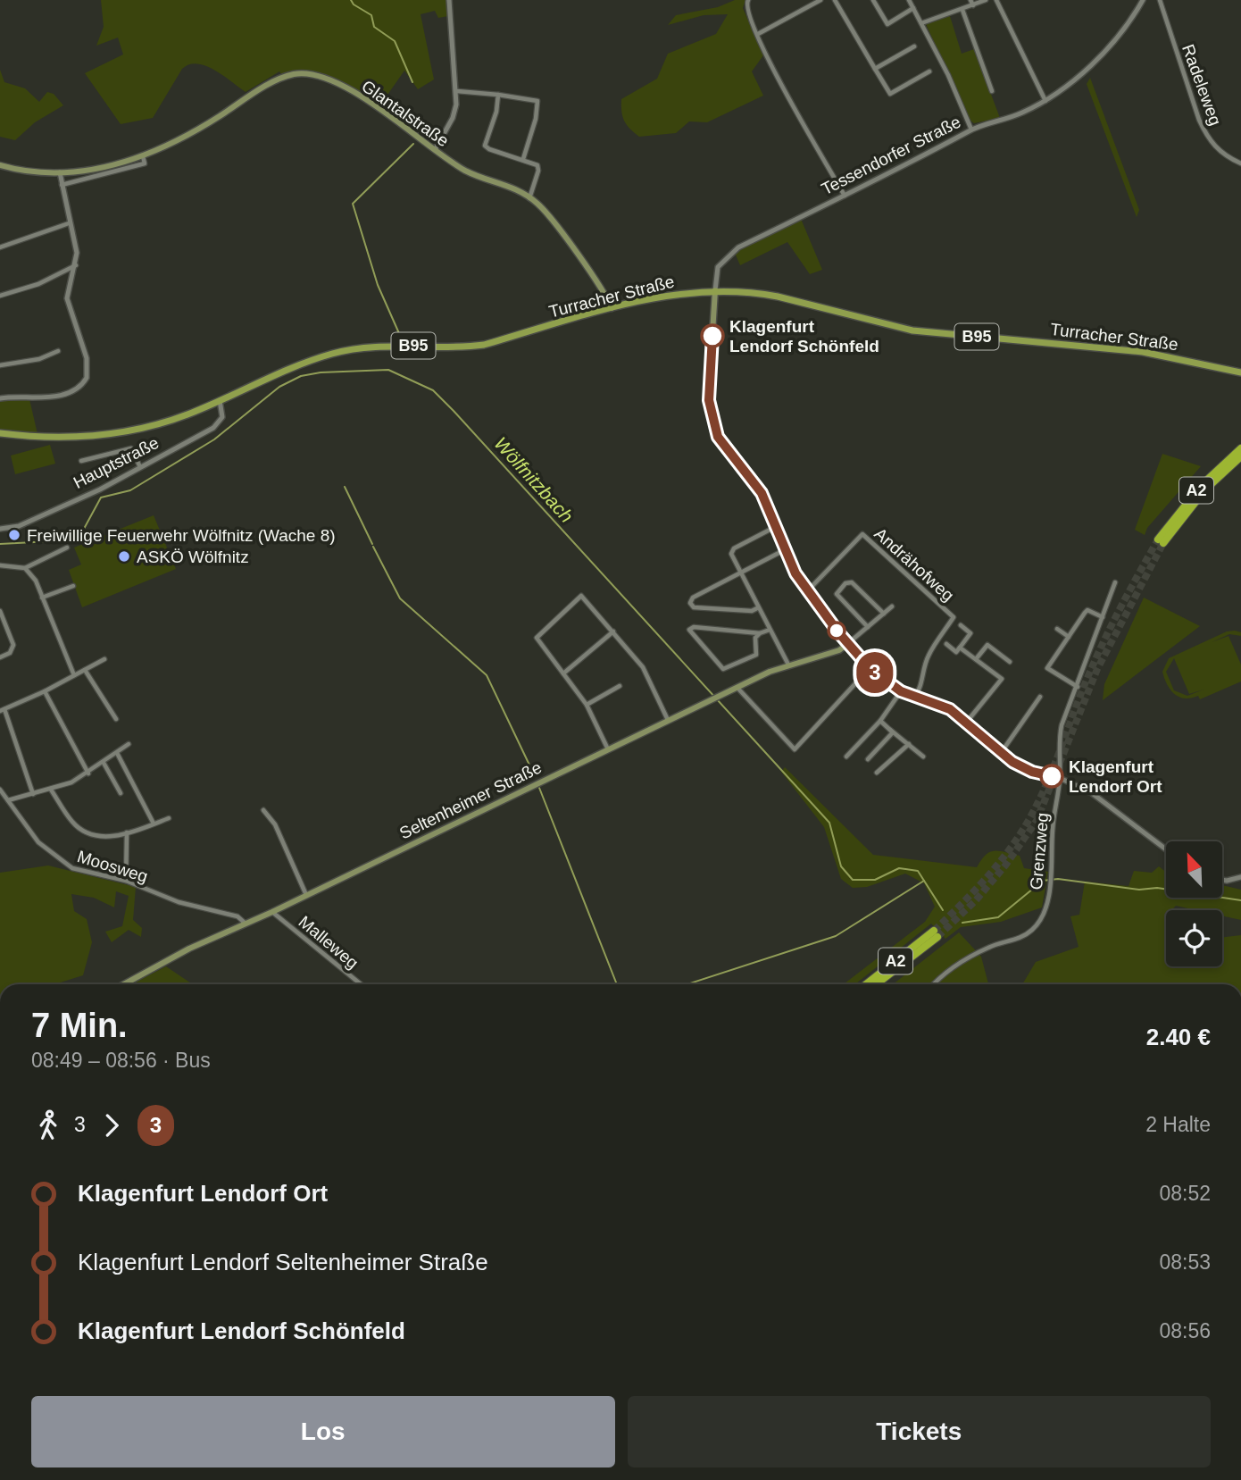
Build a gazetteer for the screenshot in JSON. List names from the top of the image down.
{
  "streets": {
    "highway": ["A2"],
    "main road": [
      "Glantalstraße",
      "Turracher Straße",
      "B95",
      "Seltenheimer Straße"
    ],
    "street": [
      "Radeleweg",
      "Tessendorfer Straße",
      "Hauptstraße",
      "Andrähofweg",
      "Grenzweg",
      "Moosweg",
      "Malleweg"
    ]
  },
  "crossings": [
    ["Glantalstraße", "Turracher Straße"],
    ["Tessendorfer Straße", "Turracher Straße"],
    ["Turracher Straße", "Hauptstraße"],
    ["Seltenheimer Straße", "Moosweg"],
    ["Seltenheimer Straße", "Malleweg"]
  ],
  "water": ["Wölfnitzbach"],
  "places": [
    "Klagenfurt Lendorf Schönfeld",
    "Freiwillige Feuerwehr Wölfnitz (Wache 8)",
    "ASKÖ Wölfnitz",
    "Klagenfurt Lendorf Ort"
  ],
  "lines": ["bus line 3"],
  "north": "top left",
  "page": {
    "on_map": "3",
    "heading": ["7 Min.", "08:49 – 08:56 · Bus", "2.40 €"],
    "legs": ["3", "3", "2 Halte"],
    "list": [
      {
        "name": "Klagenfurt Lendorf Ort",
        "value": "08:52"
      },
      {
        "name": "Klagenfurt Lendorf Seltenheimer Straße",
        "value": "08:53"
      },
      {
        "name": "Klagenfurt Lendorf Schönfeld",
        "value": "08:56"
      }
    ],
    "buttons": ["Los", "Tickets"]
  }
}
